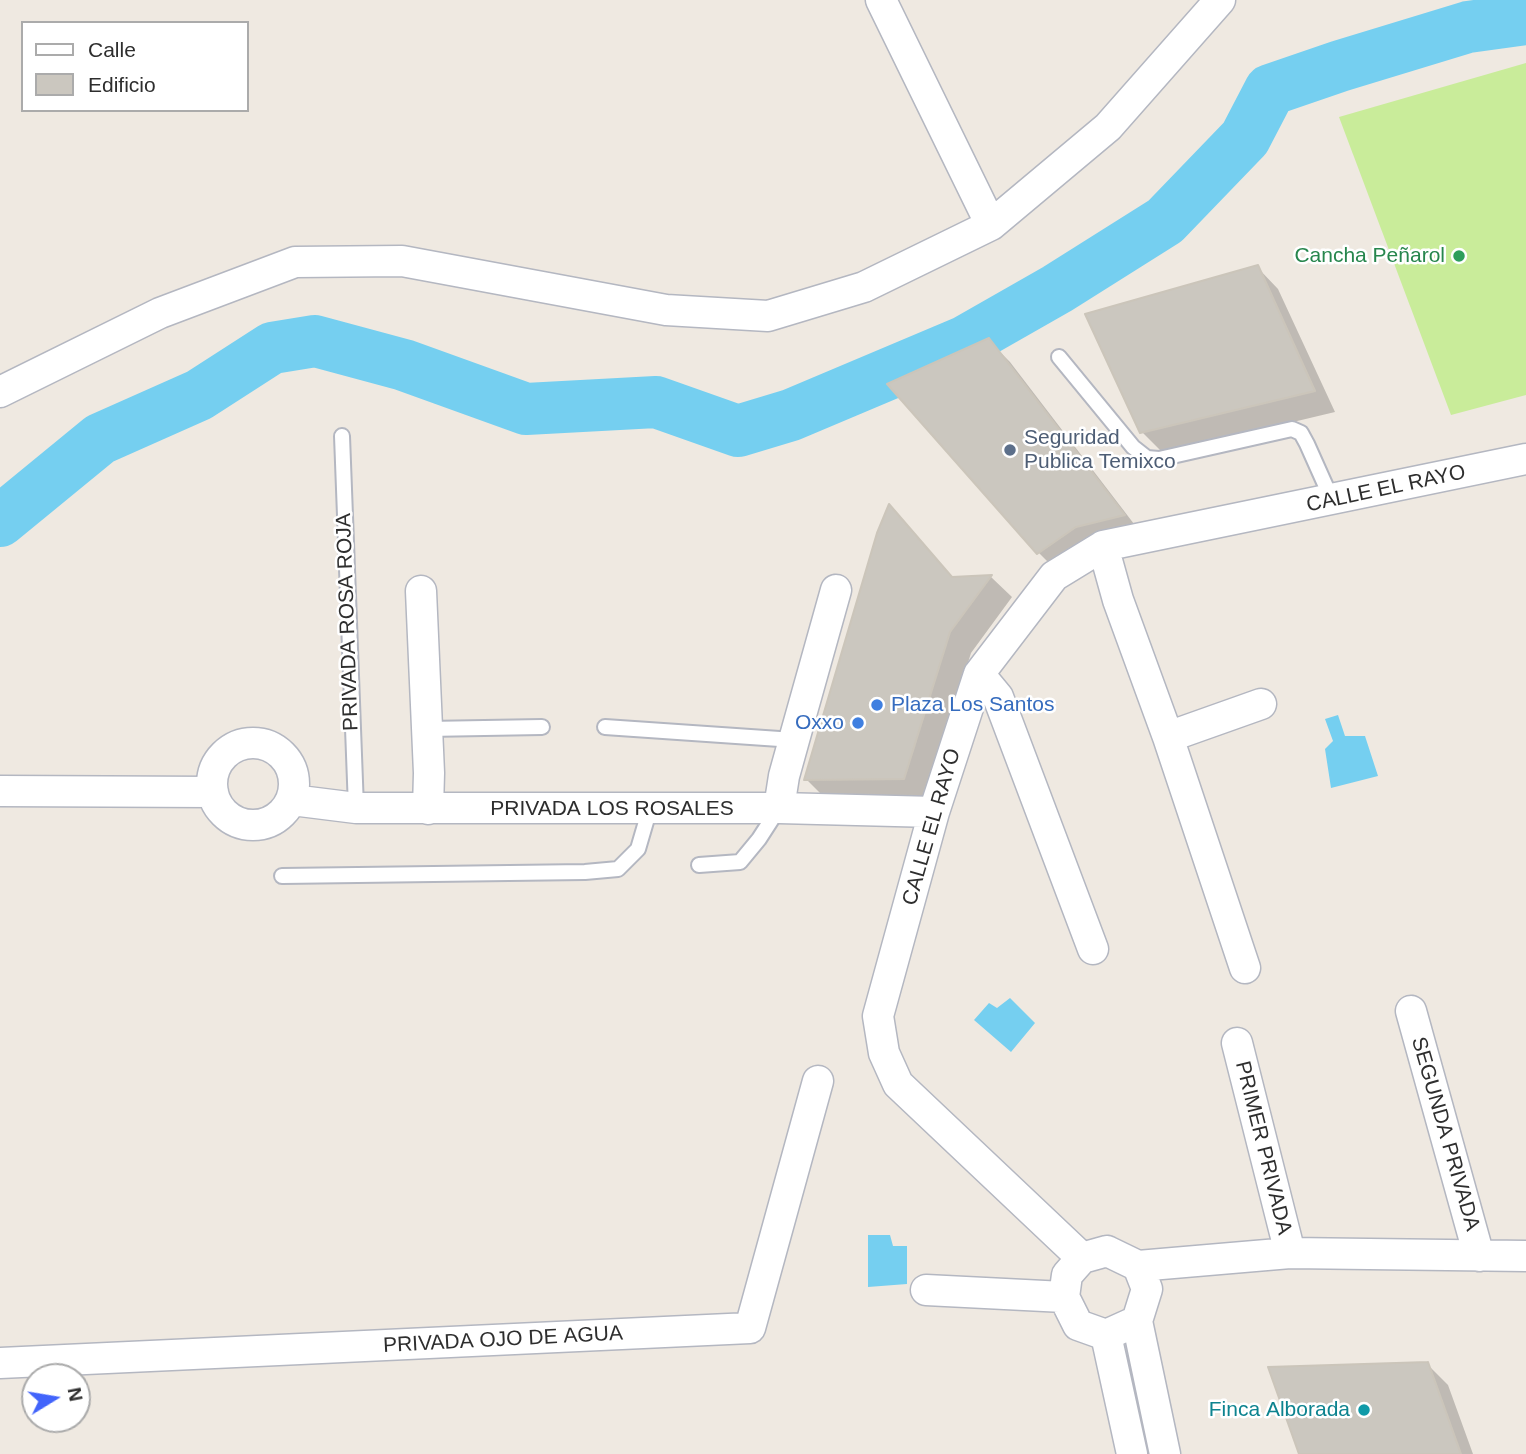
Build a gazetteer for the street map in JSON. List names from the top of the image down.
{
  "streets": {
    "street": [
      "CALLE EL RAYO",
      "PRIVADA LOS ROSALES",
      "SEGUNDA PRIVADA",
      "PRIMER PRIVADA",
      "PRIVADA OJO DE AGUA"
    ],
    "lane": ["PRIVADA ROSA ROJA"]
  },
  "crossings": [
    ["CALLE EL RAYO", "PRIVADA LOS ROSALES"],
    ["PRIVADA ROSA ROJA", "PRIVADA LOS ROSALES"]
  ],
  "places": [
    "Cancha Peñarol",
    "Seguridad Publica Temixco",
    "Plaza Los Santos",
    "Oxxo",
    "Finca Alborada"
  ],
  "legend": ["Calle", "Edificio"],
  "north": "right"
}
